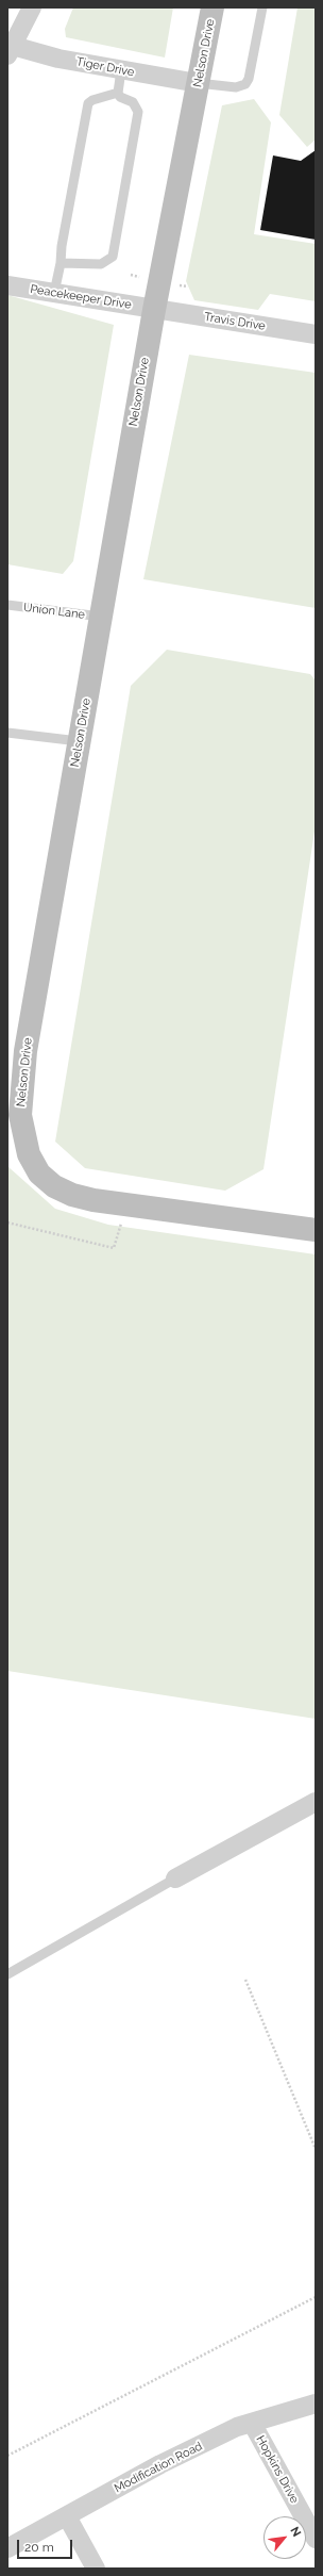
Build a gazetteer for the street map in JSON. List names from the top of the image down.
{
  "streets": {
    "street": [
      "Nelson Drive",
      "Tiger Drive",
      "Peacekeeper Drive",
      "Travis Drive",
      "Modification Road",
      "Hopkins Drive"
    ],
    "lane": ["Union Lane"]
  },
  "crossings": [
    ["Nelson Drive", "Tiger Drive"],
    ["Nelson Drive", "Peacekeeper Drive"],
    ["Nelson Drive", "Travis Drive"],
    ["Nelson Drive", "Union Lane"],
    ["Peacekeeper Drive", "Travis Drive"],
    ["Modification Road", "Hopkins Drive"]
  ],
  "scale_bar": "20 m",
  "north": "top right"
}
